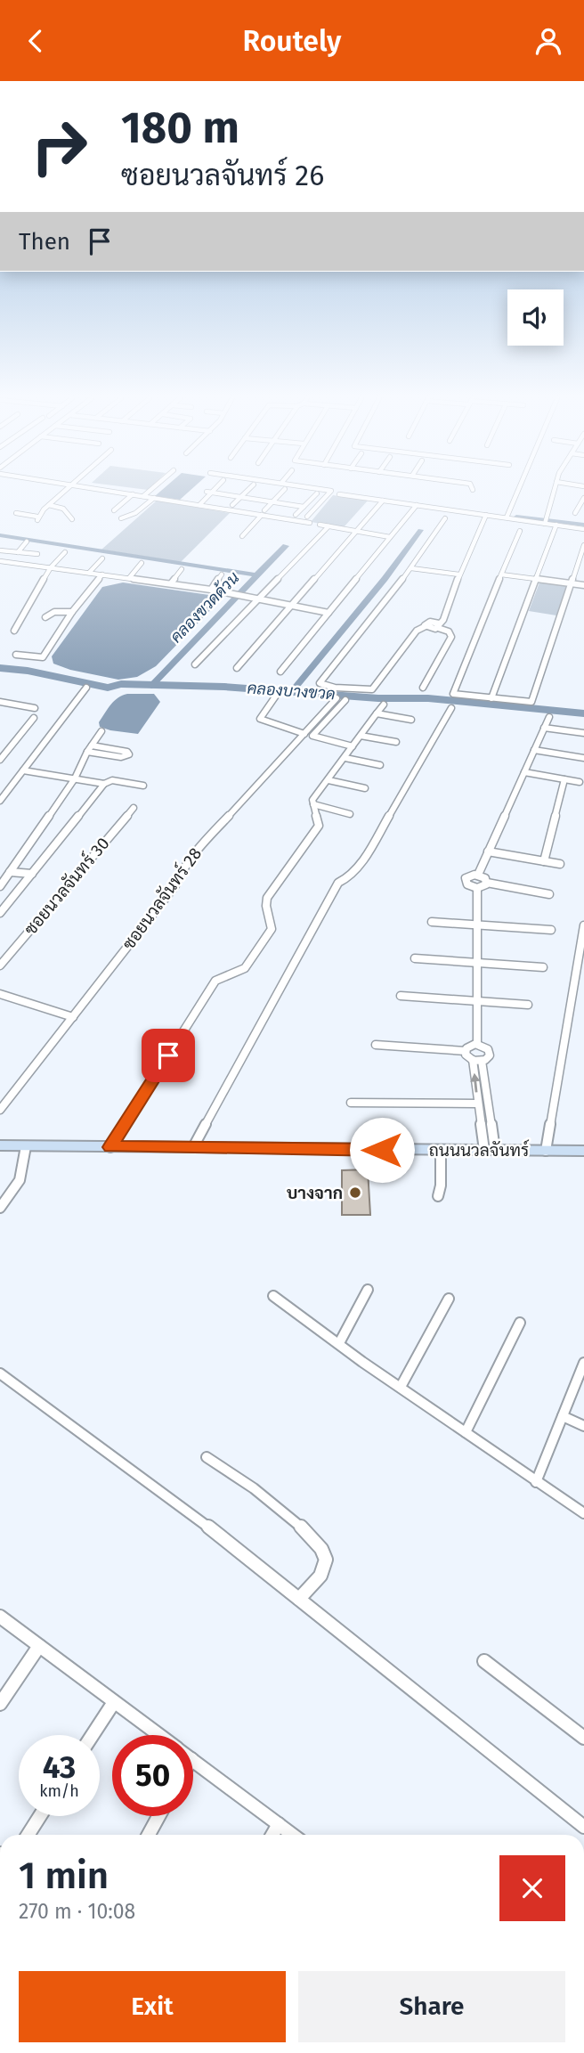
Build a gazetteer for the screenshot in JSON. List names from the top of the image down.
{
  "streets": {
    "main road": ["ถนนนวลจันทร์"],
    "street": ["ซอยนวลจันทร์ 30", "ซอยนวลจันทร์ 28"]
  },
  "water": ["คลองขวดด้วน", "คลองบางขวด"],
  "places": ["บางจาก"],
  "page": {
    "header": "Routely",
    "turn": ["180 m", "ซอยนวลจันทร์ 26"],
    "then": "Then",
    "speed": "43 km/h",
    "limit": "50",
    "heading": ["1 min", "270 m · 10:08"],
    "buttons": ["Exit", "Share"]
  }
}
